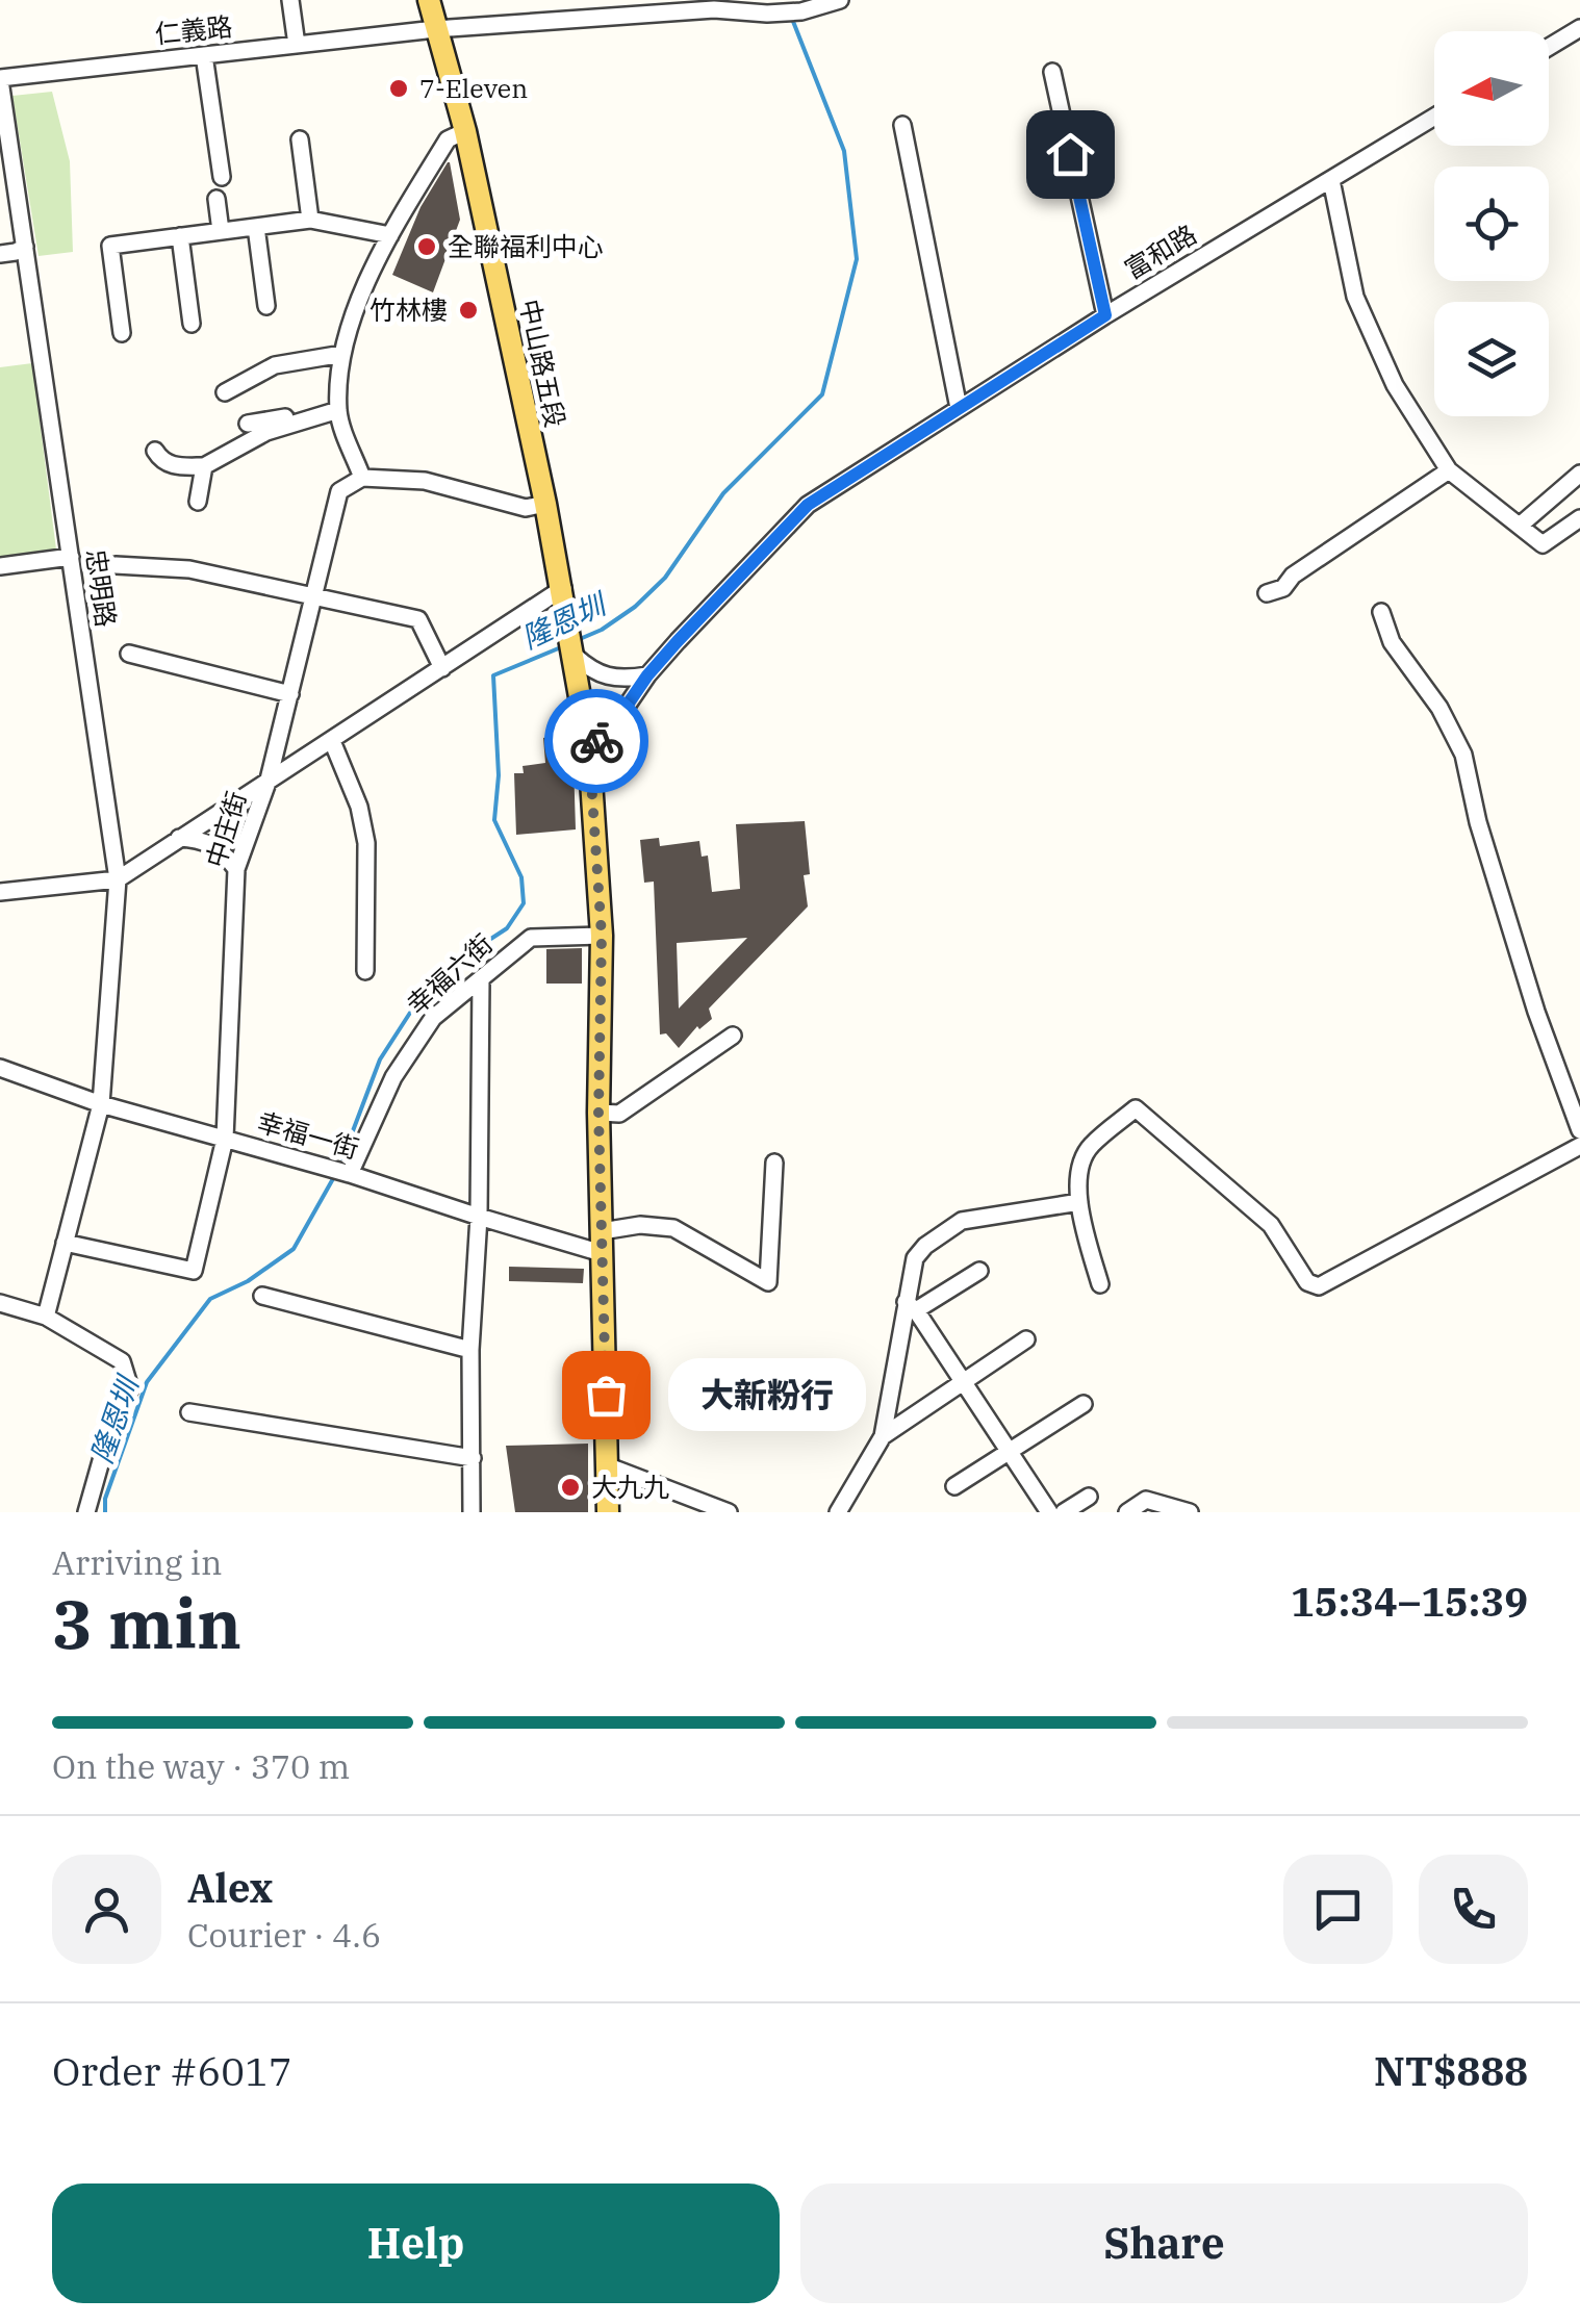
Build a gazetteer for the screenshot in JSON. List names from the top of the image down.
{
  "streets": {
    "main road": ["中山路五段"],
    "street": [
      "仁義路",
      "富和路",
      "忠明路",
      "中庄街",
      "幸福六街",
      "幸福一街"
    ]
  },
  "crossings": [
    ["仁義路", "中山路五段"],
    ["仁義路", "忠明路"],
    ["忠明路", "中庄街"],
    ["忠明路", "幸福一街"],
    ["中庄街", "幸福一街"],
    ["幸福六街", "幸福一街"]
  ],
  "water": ["隆恩圳"],
  "places": [
    "7-Eleven",
    "全聯福利中心",
    "竹林樓",
    "大新粉行",
    "大九九"
  ],
  "north": "left",
  "page": {
    "bubble": "大新粉行",
    "heading": ["3 min", "Arriving in", "15:34–15:39"],
    "panel": [
      "Alex",
      "Courier · 4.6",
      "Order #6017",
      "NT$888"
    ],
    "bar": "On the way · 370 m",
    "buttons": ["Help", "Share"]
  }
}
